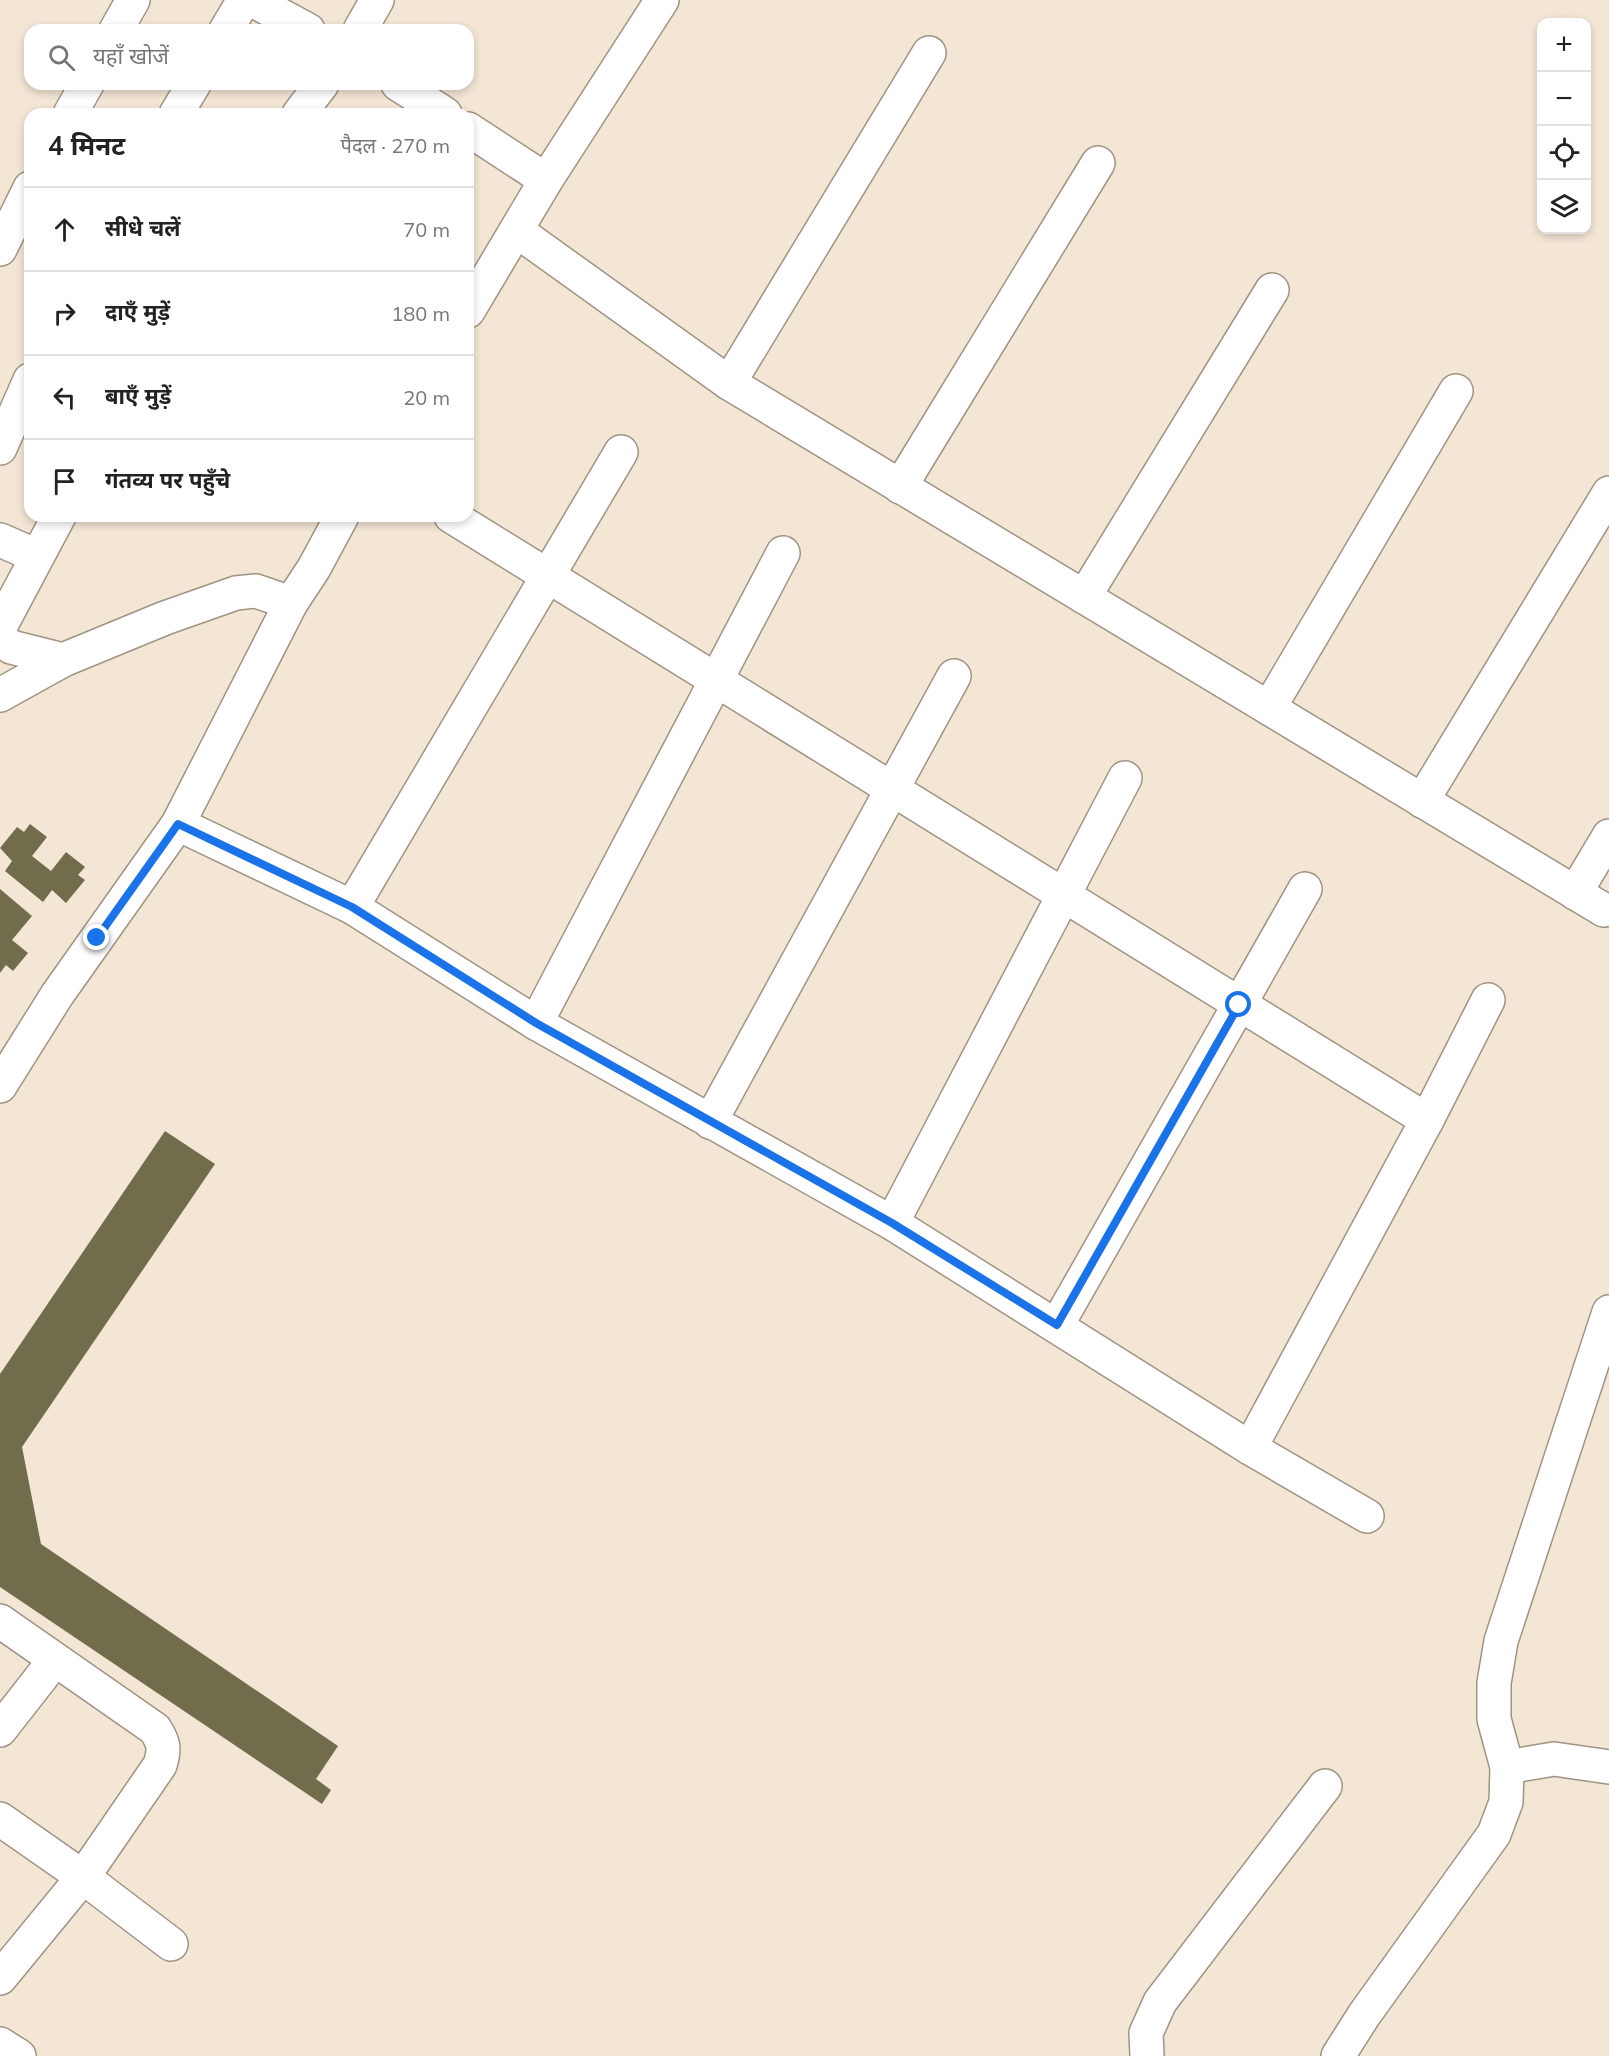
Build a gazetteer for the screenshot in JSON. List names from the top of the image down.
{
  "page": {
    "map_buttons": ["+", "−"],
    "search": "यहाँ खोजें",
    "heading": ["4 मिनट", "पैदल · 270 m"],
    "list": [
      ["सीधे चलें", "70 m"],
      ["दाएँ मुड़ें", "180 m"],
      ["बाएँ मुड़ें", "20 m"],
      "गंतव्य पर पहुँचे"
    ]
  }
}
